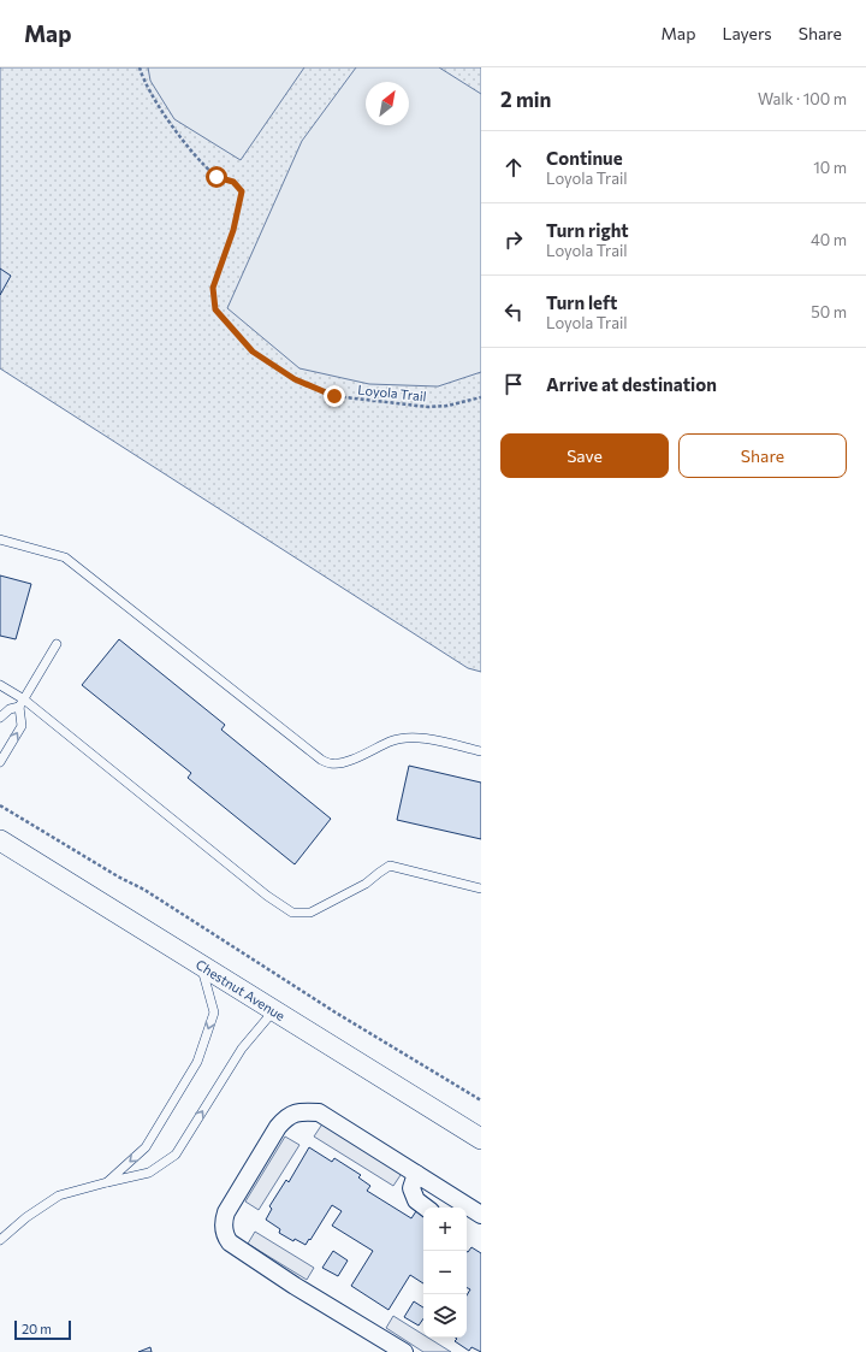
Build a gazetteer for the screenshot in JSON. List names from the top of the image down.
{
  "streets": {
    "street": ["Chestnut Avenue"],
    "path": ["Loyola Trail"]
  },
  "scale_bar": "20 m",
  "north": "top right",
  "page": {
    "header": "Map",
    "nav": ["Map", "Layers", "Share"],
    "heading": ["2 min", "Walk · 100 m"],
    "list": [
      ["Continue", "Loyola Trail", "10 m"],
      ["Turn right", "Loyola Trail", "40 m"],
      ["Turn left", "Loyola Trail", "50 m"],
      "Arrive at destination"
    ],
    "buttons": ["Save", "Share"],
    "map_buttons": ["+", "−"],
    "scale": "20 m"
  }
}
